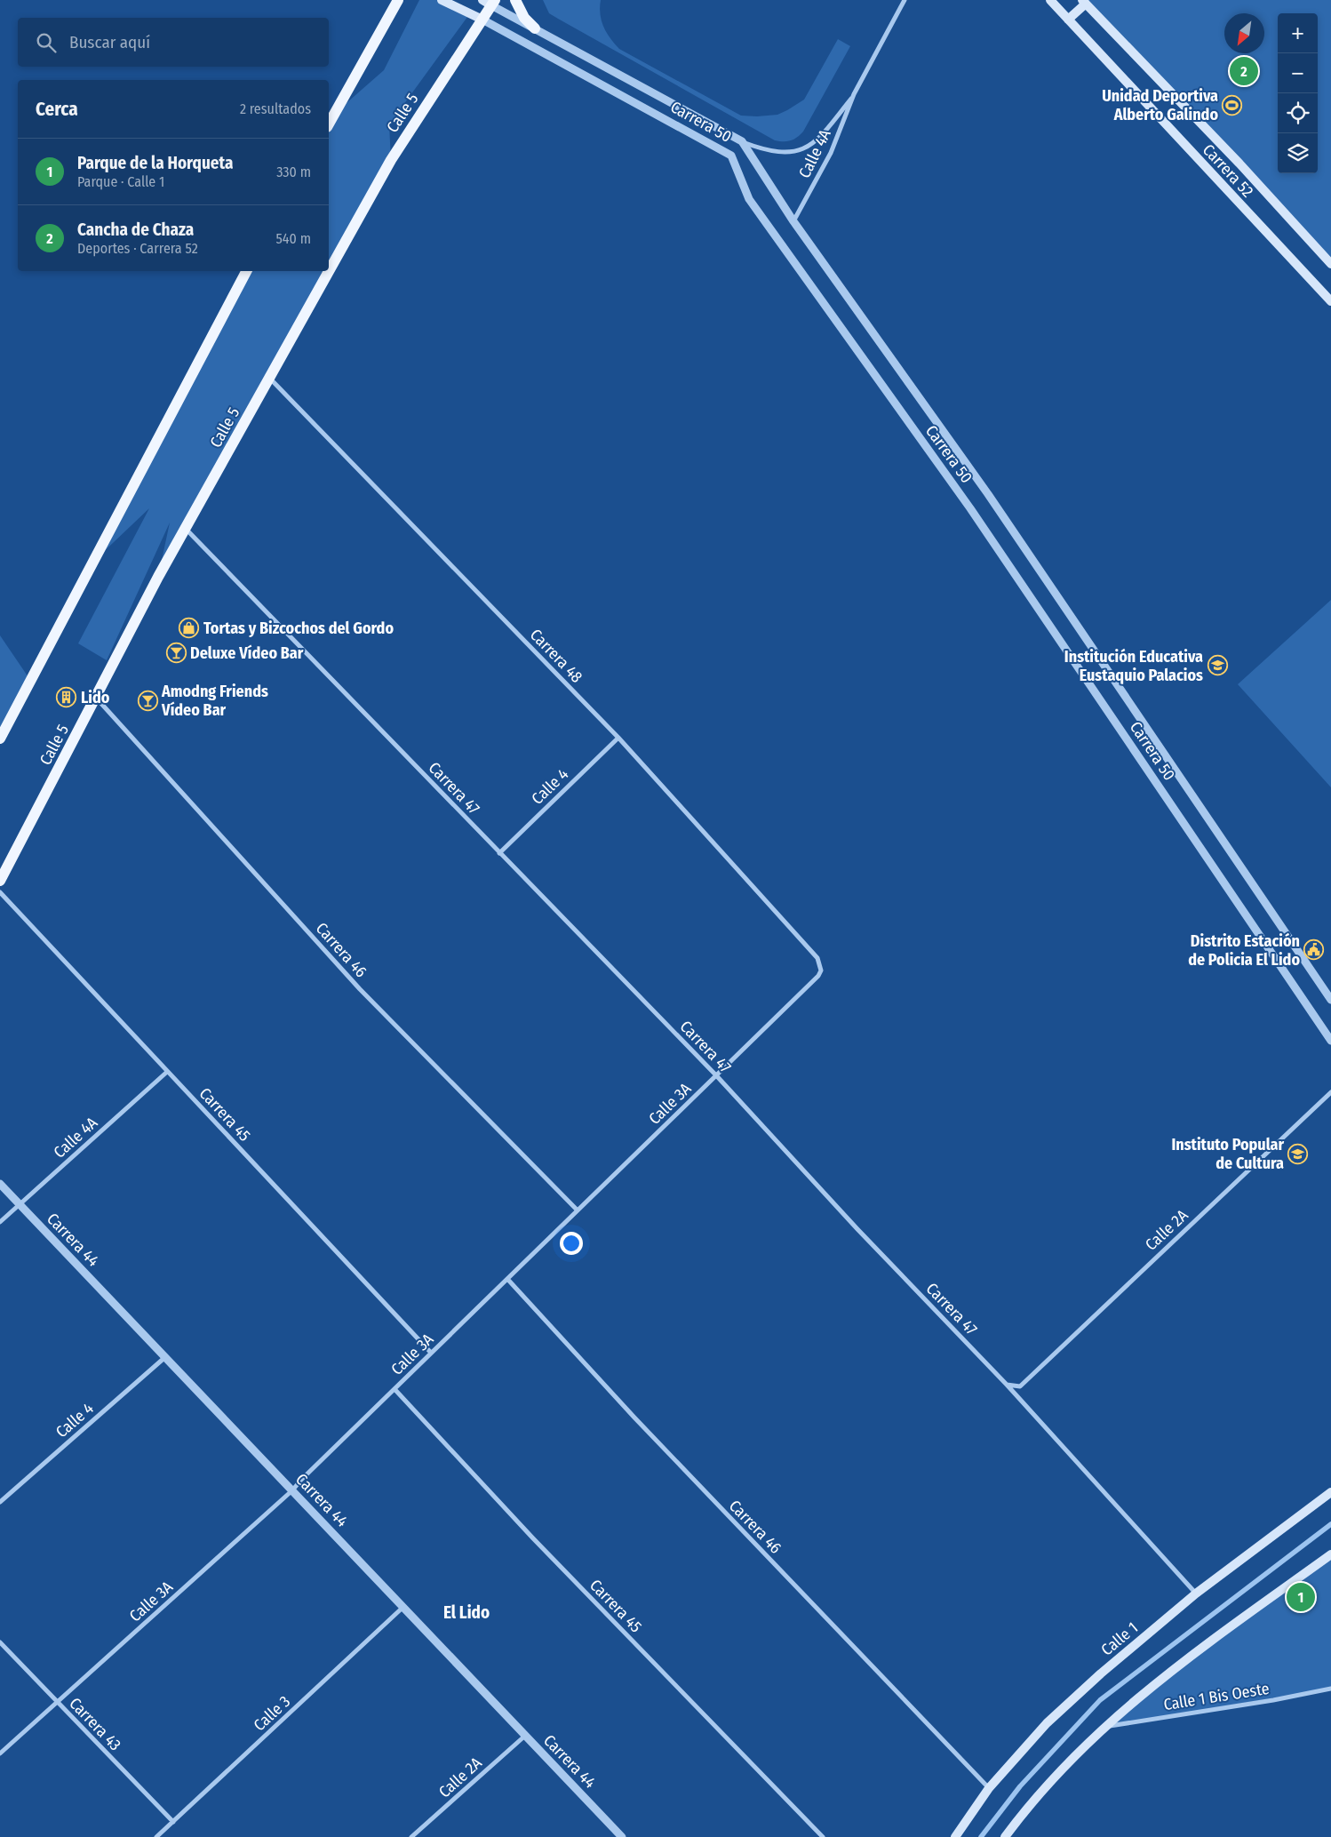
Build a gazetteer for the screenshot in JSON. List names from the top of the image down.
{
  "streets": {
    "main road": [
      "Calle 5",
      "Carrera 50",
      "Carrera 52",
      "Calle 1"
    ],
    "street": [
      "Calle 4A",
      "Carrera 48",
      "Calle 4",
      "Carrera 47",
      "Carrera 46",
      "Calle 3A",
      "Carrera 45",
      "Calle 2A",
      "Carrera 44",
      "Calle 1 Bis Oeste",
      "Calle 3",
      "Carrera 43"
    ]
  },
  "crossings": [
    ["Calle 5", "Carrera 50"],
    ["Calle 5", "Carrera 48"],
    ["Calle 5", "Carrera 47"],
    ["Calle 5", "Carrera 46"],
    ["Carrera 50", "Calle 4A"],
    ["Calle 4A", "Carrera 45"],
    ["Calle 4A", "Carrera 44"],
    ["Carrera 48", "Calle 4"],
    ["Carrera 48", "Calle 3A"],
    ["Calle 4", "Carrera 47"],
    ["Calle 4", "Carrera 44"],
    ["Carrera 47", "Calle 3A"],
    ["Carrera 47", "Calle 1"],
    ["Carrera 46", "Calle 3A"],
    ["Carrera 46", "Calle 1"],
    ["Calle 3A", "Carrera 45"],
    ["Calle 3A", "Carrera 44"],
    ["Calle 3A", "Carrera 43"],
    ["Calle 2A", "Carrera 44"],
    ["Carrera 44", "Calle 3"],
    ["Calle 3", "Carrera 43"]
  ],
  "districts": ["El Lido"],
  "places": {
    "sports": ["Unidad Deportiva Alberto Galindo"],
    "shop": ["Tortas y Bizcochos del Gordo"],
    "bar": ["Deluxe Vídeo Bar", "Amodng Friends Vídeo Bar"],
    "school or university": ["Institución Educativa Eustaquio Palacios", "Instituto Popular de Cultura"],
    "building": ["Lido"],
    "public building": ["Distrito Estación de Policia El Lido"]
  },
  "north": "bottom left",
  "page": {
    "map_buttons": ["+", "−"],
    "search": "Buscar aquí",
    "pins": ["2", "1"],
    "heading": ["Cerca", "2 resultados"],
    "list": [
      {
        "mark": "1",
        "name": "Parque de la Horqueta",
        "note": "Parque · Calle 1",
        "value": "330 m"
      },
      {
        "mark": "2",
        "name": "Cancha de Chaza",
        "note": "Deportes · Carrera 52",
        "value": "540 m"
      }
    ]
  }
}
